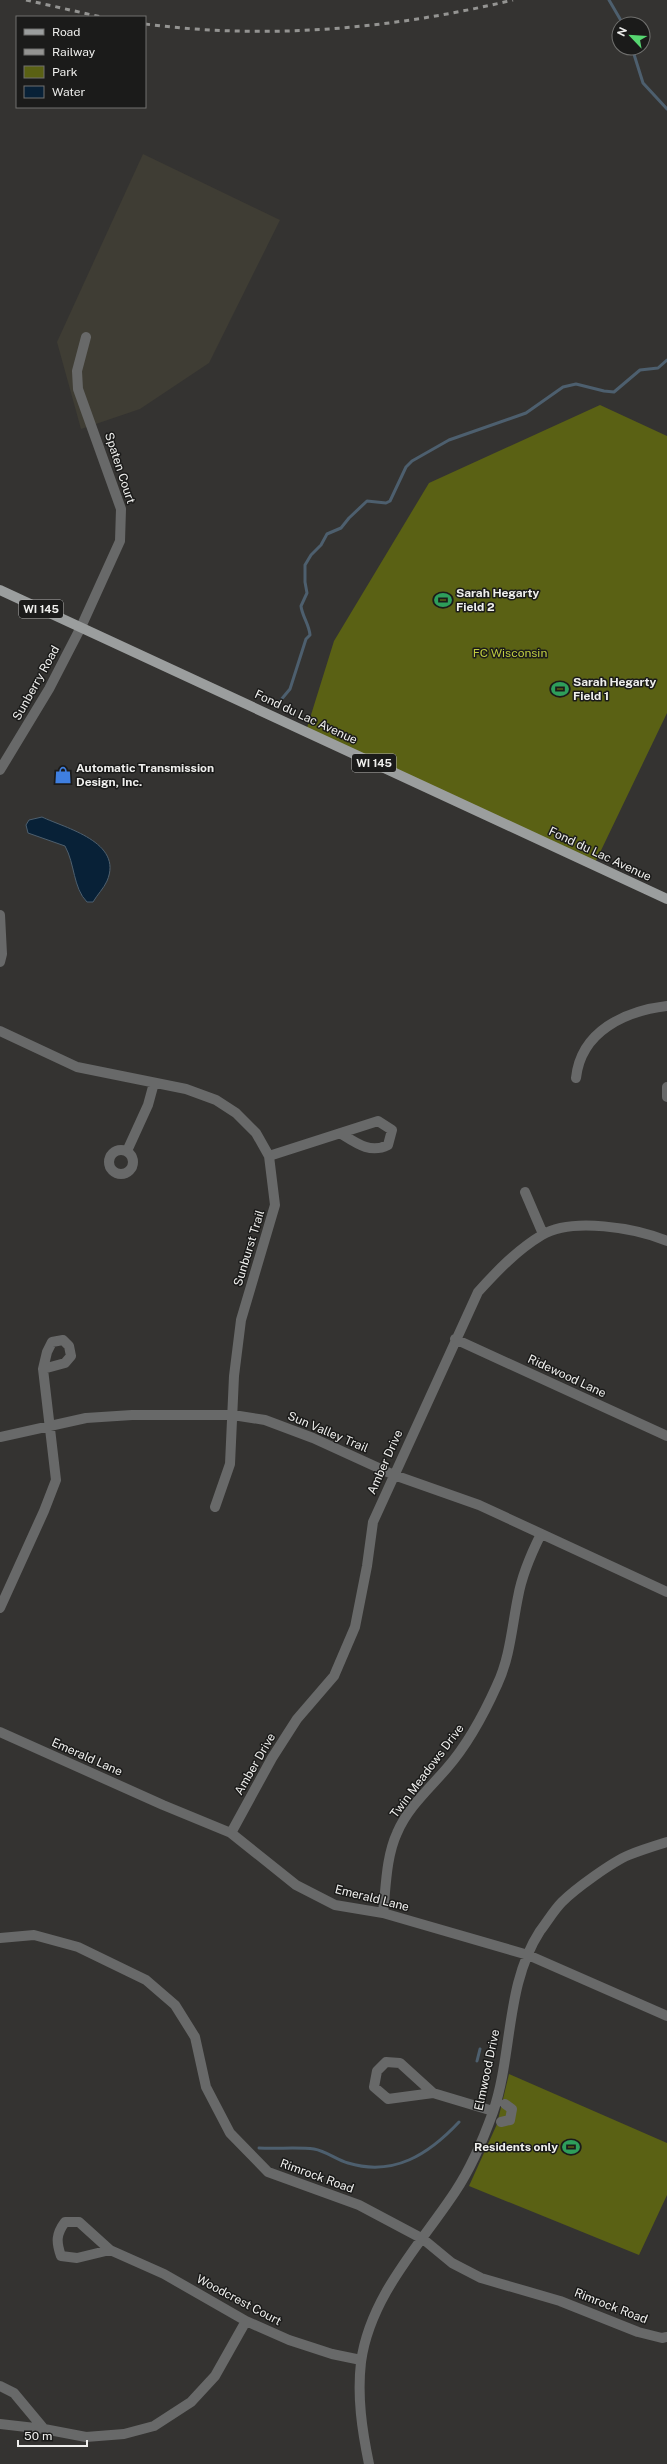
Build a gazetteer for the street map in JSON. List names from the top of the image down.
{
  "streets": {
    "main road": ["WI 145", "Fond du Lac Avenue"],
    "street": [
      "Spaten Court",
      "Sunberry Road",
      "Sunburst Trail",
      "Ridewood Lane",
      "Sun Valley Trail",
      "Amber Drive",
      "Emerald Lane",
      "Twin Meadows Drive",
      "Elmwood Drive",
      "Rimrock Road",
      "Woodcrest Court"
    ]
  },
  "crossings": [
    ["Spaten Court", "Sunberry Road"],
    ["Spaten Court", "Fond du Lac Avenue"],
    ["Sunberry Road", "Fond du Lac Avenue"],
    ["Sunburst Trail", "Sun Valley Trail"],
    ["Ridewood Lane", "Amber Drive"],
    ["Sun Valley Trail", "Amber Drive"],
    ["Sun Valley Trail", "Twin Meadows Drive"],
    ["Amber Drive", "Emerald Lane"],
    ["Emerald Lane", "Twin Meadows Drive"],
    ["Emerald Lane", "Elmwood Drive"],
    ["Elmwood Drive", "Rimrock Road"],
    ["Elmwood Drive", "Woodcrest Court"]
  ],
  "parks": ["FC Wisconsin"],
  "places": {
    "sports": ["Sarah Hegarty Field 2", "Sarah Hegarty Field 1", "Residents only"],
    "shop": ["Automatic Transmission Design, Inc."]
  },
  "legend": [
    "Road",
    "Railway",
    "Park",
    "Water"
  ],
  "scale_bar": "50 m",
  "north": "top left"
}
